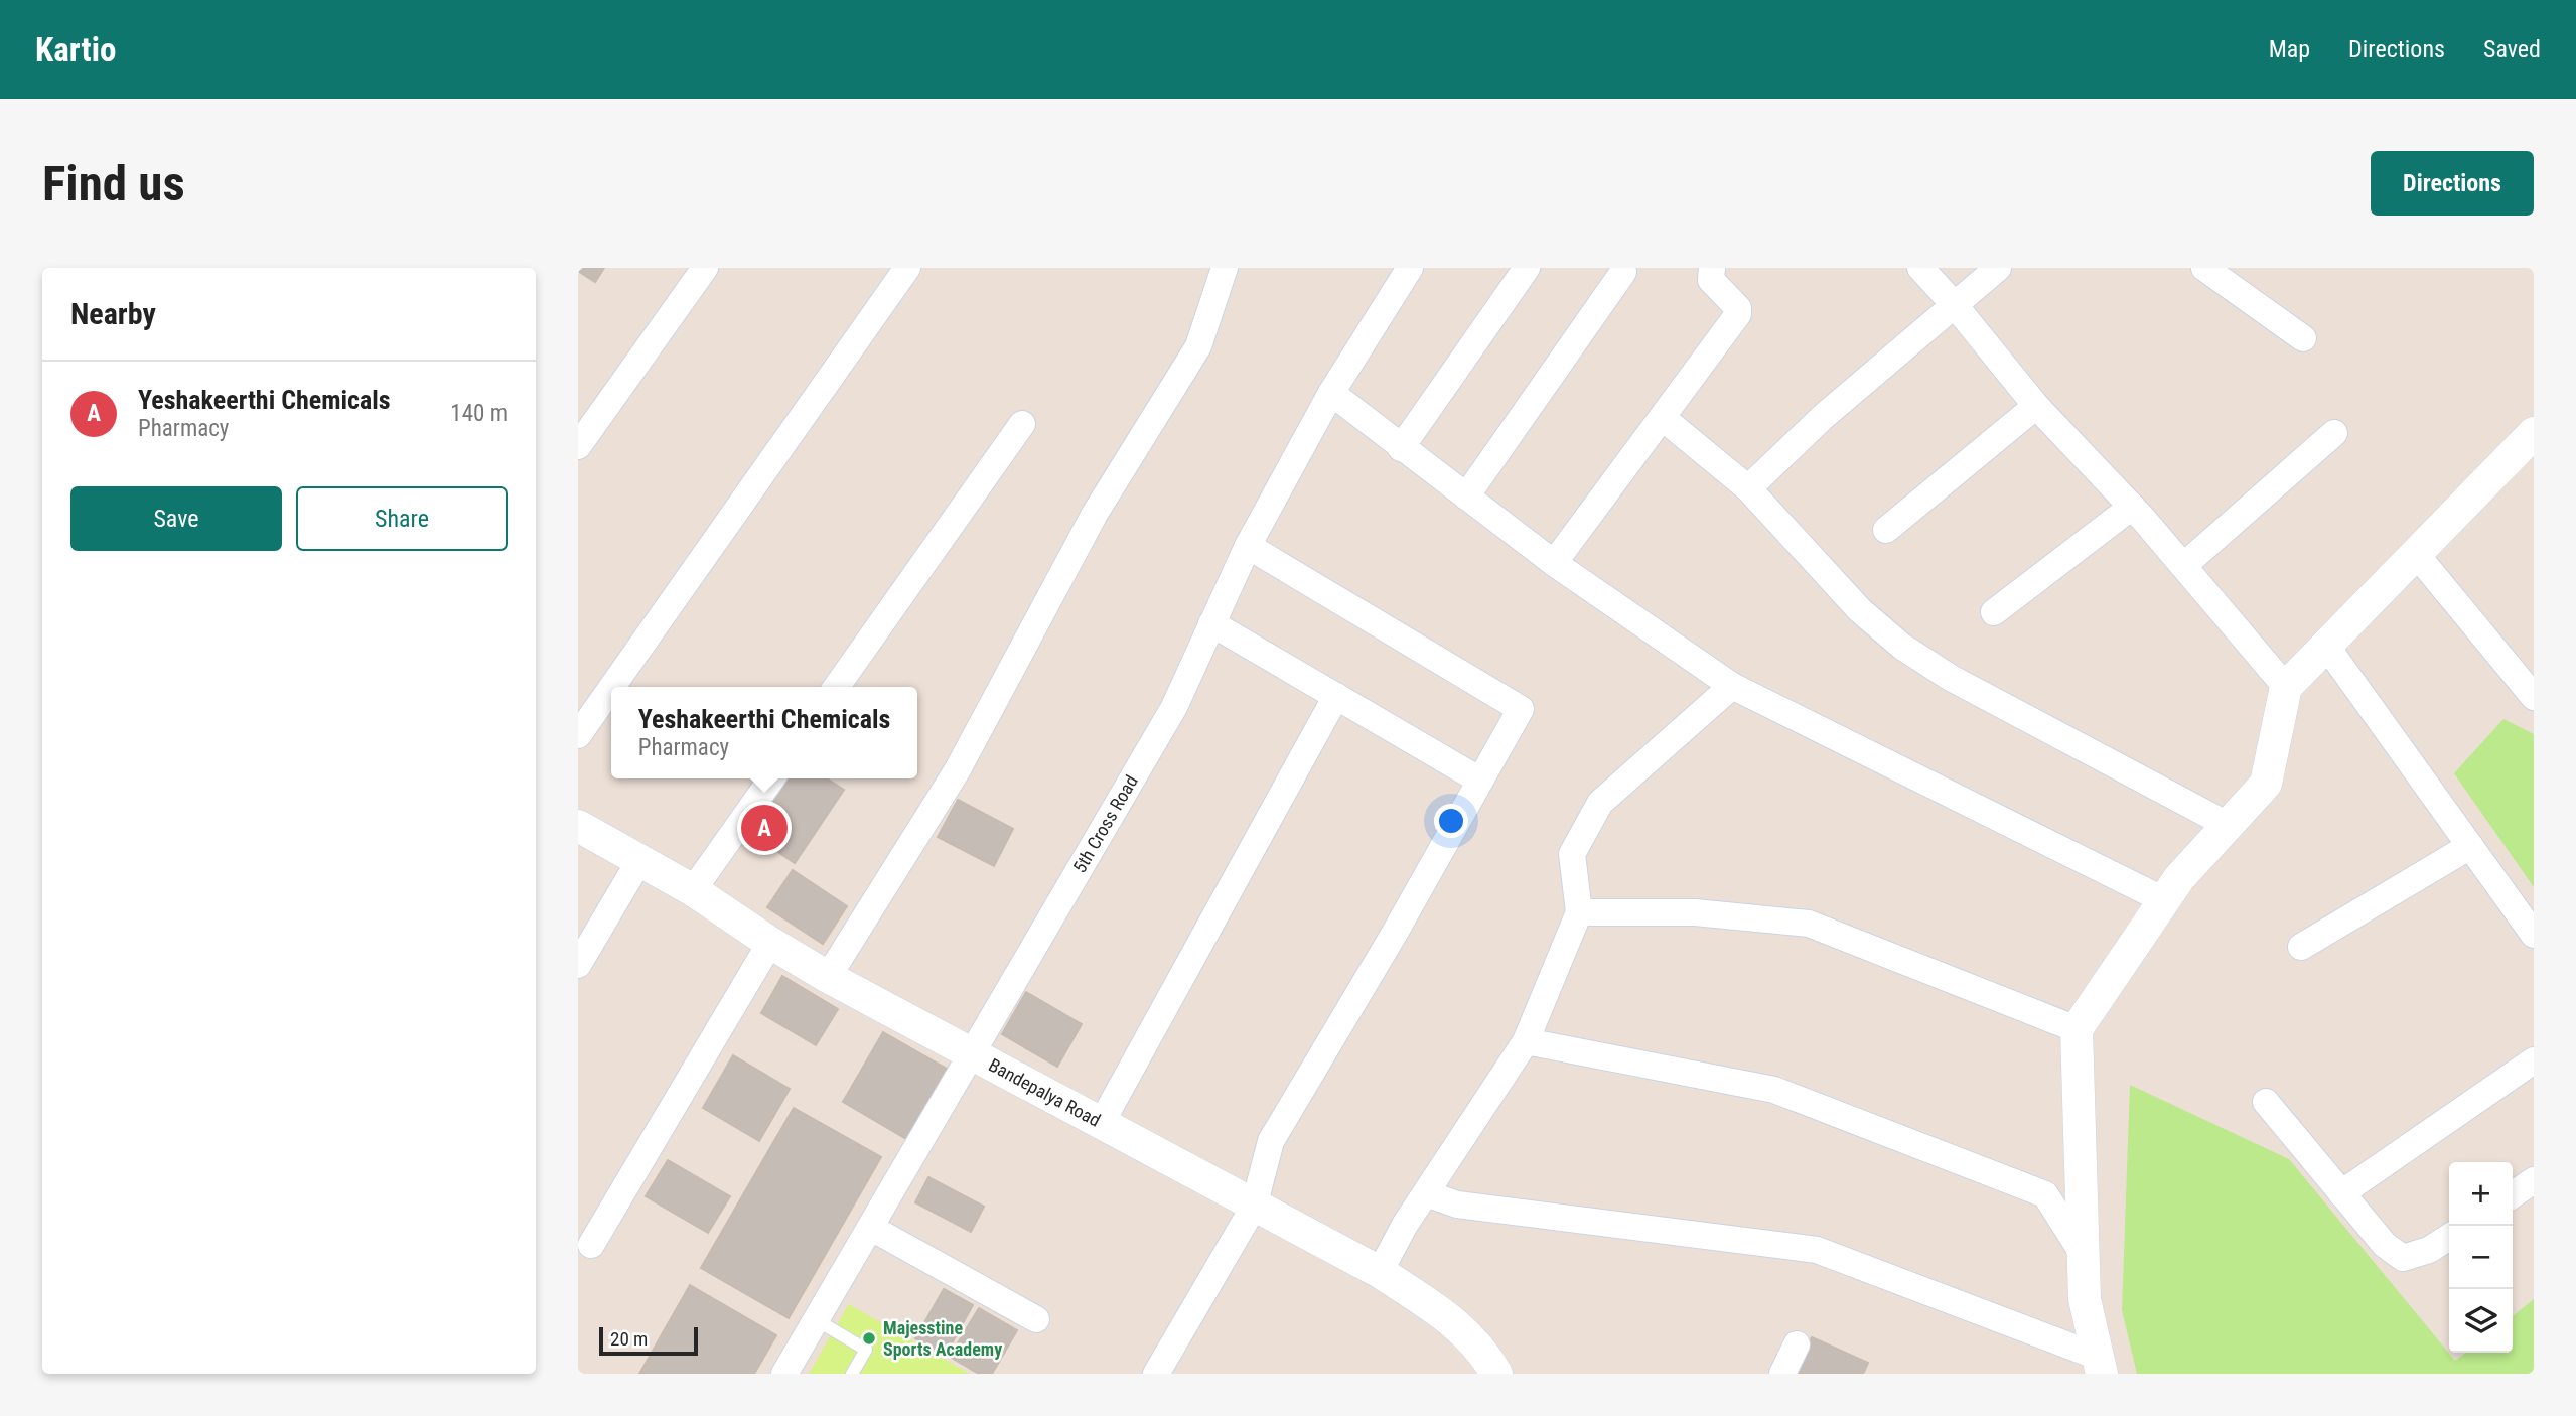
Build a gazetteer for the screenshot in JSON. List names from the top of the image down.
{
  "streets": {
    "street": ["5th Cross Road", "Bandepalya Road"]
  },
  "crossings": [
    ["5th Cross Road", "Bandepalya Road"]
  ],
  "places": ["Majesstine Sports Academy"],
  "scale_bar": "20 m",
  "page": {
    "header": "Kartio",
    "nav": ["Map", "Directions", "Saved"],
    "buttons": [
      "Directions",
      ["Save", "Share"]
    ],
    "title": "Find us",
    "heading": "Nearby",
    "list": [
      {
        "mark": "A",
        "name": "Yeshakeerthi Chemicals",
        "note": "Pharmacy",
        "value": "140 m"
      }
    ],
    "popup": ["Yeshakeerthi Chemicals", "Pharmacy"],
    "pins": "A",
    "map_buttons": ["+", "−"],
    "scale": "20 m"
  }
}
